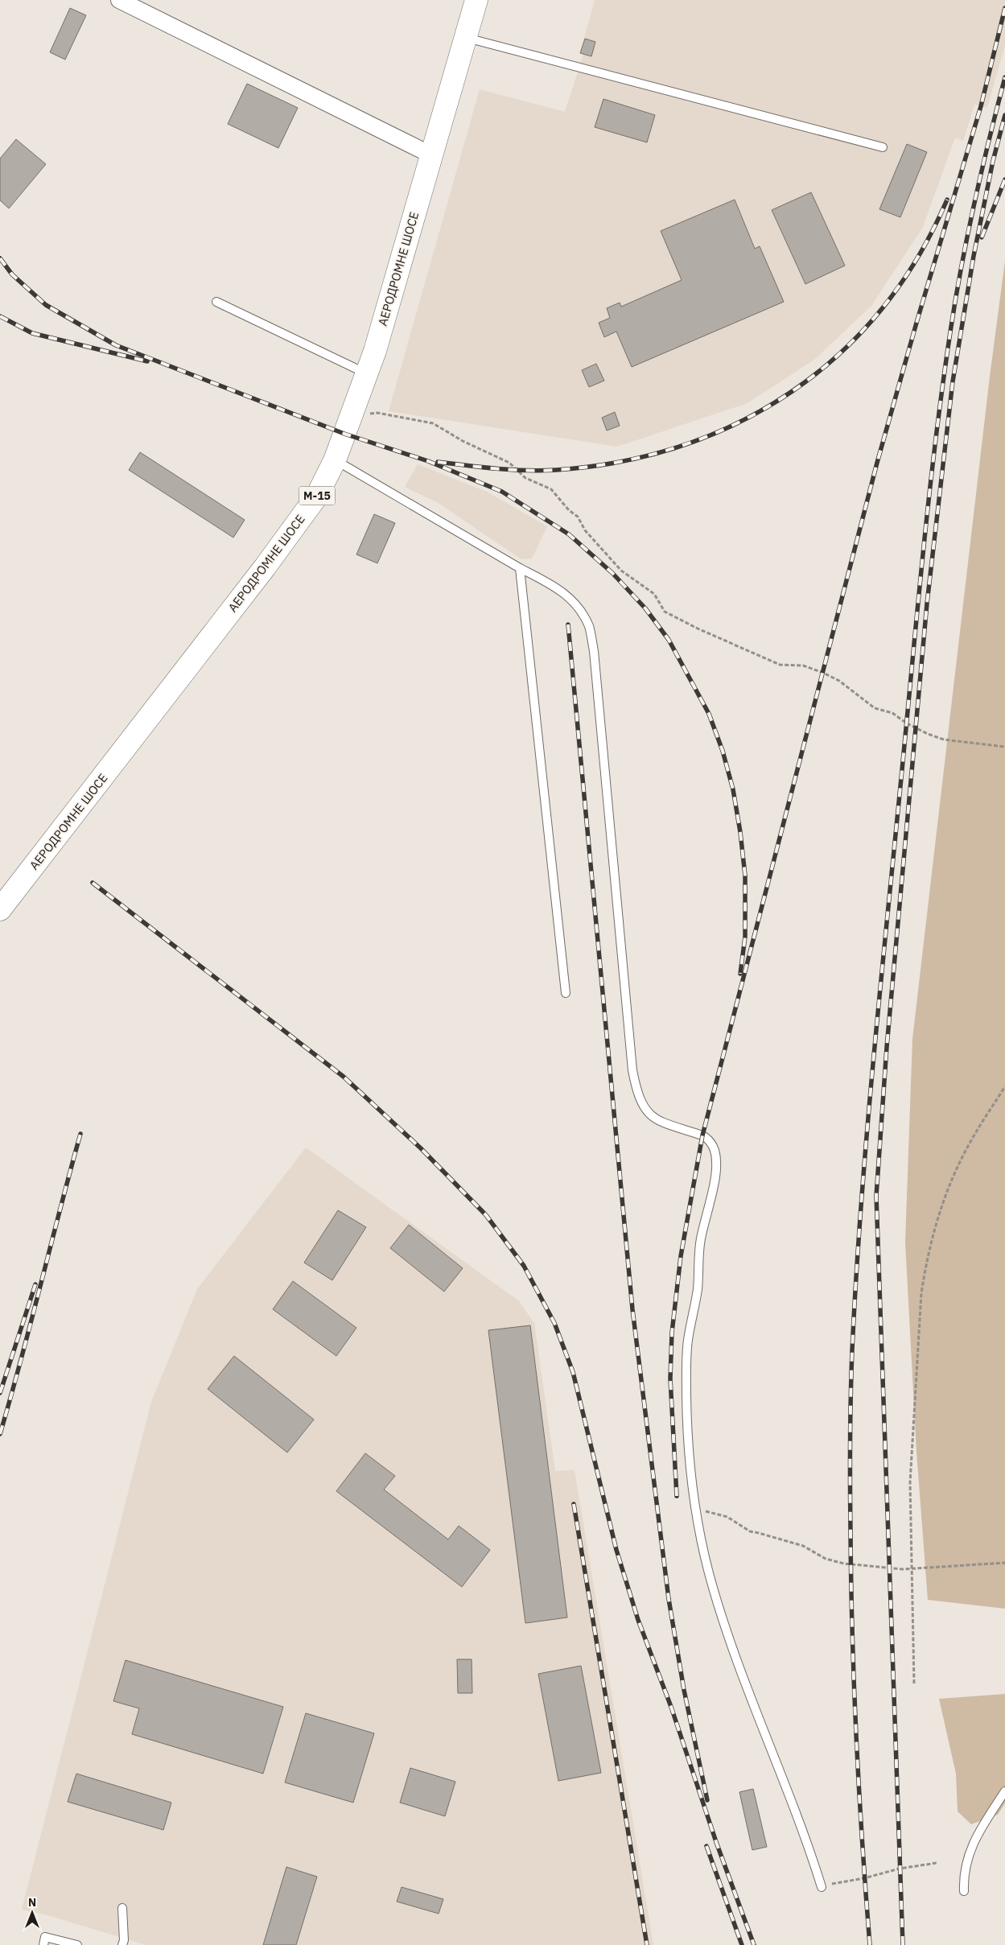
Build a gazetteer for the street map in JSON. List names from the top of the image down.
{
  "streets": {
    "highway": ["АЕРОДРОМНЕ ШОСЕ", "М-15"]
  },
  "north": "top"
}
